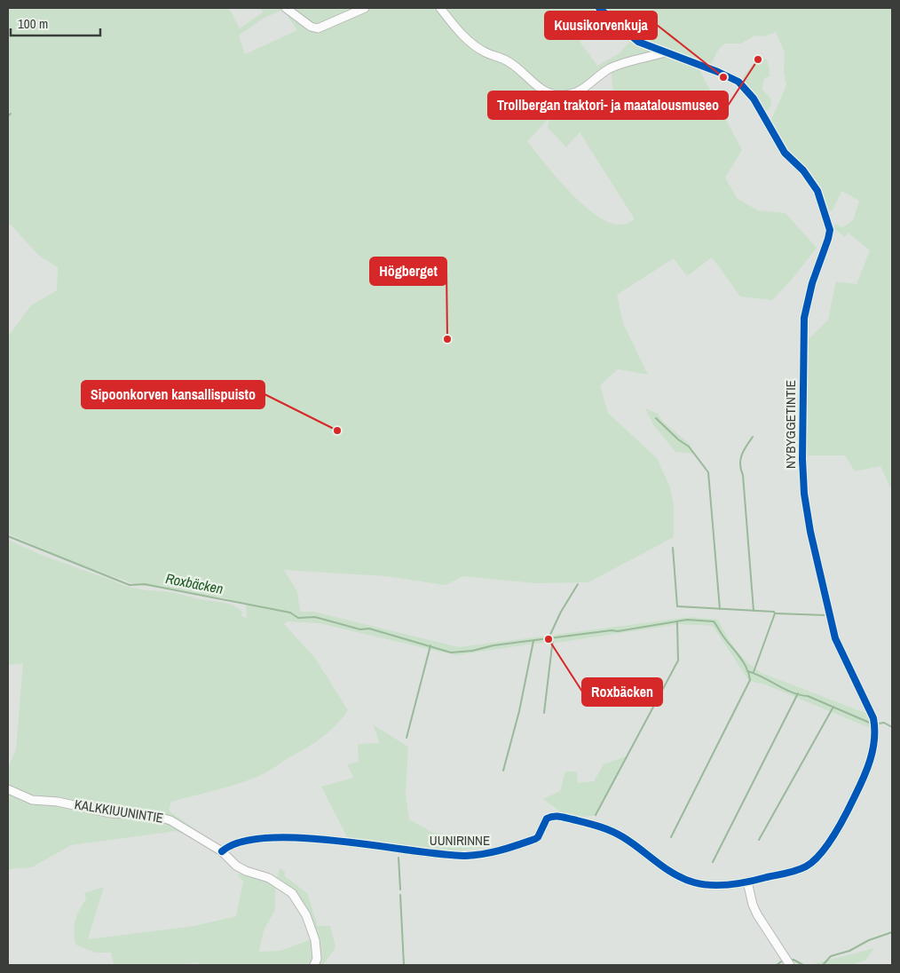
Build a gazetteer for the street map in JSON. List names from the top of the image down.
{
  "streets": {
    "street": ["NYBYGGETINTIE", "KALKKIUUNINTIE", "UUNIRINNE"]
  },
  "crossings": [
    ["NYBYGGETINTIE", "UUNIRINNE"],
    ["KALKKIUUNINTIE", "UUNIRINNE"]
  ],
  "water": ["Roxbäcken"],
  "places": [
    "Trollbergan traktori- ja maatalousmuseo",
    "Kuusikorvenkuja",
    "Högberget",
    "Sipoonkorven kansallispuisto",
    "Roxbäcken"
  ],
  "scale_bar": "100 m"
}
